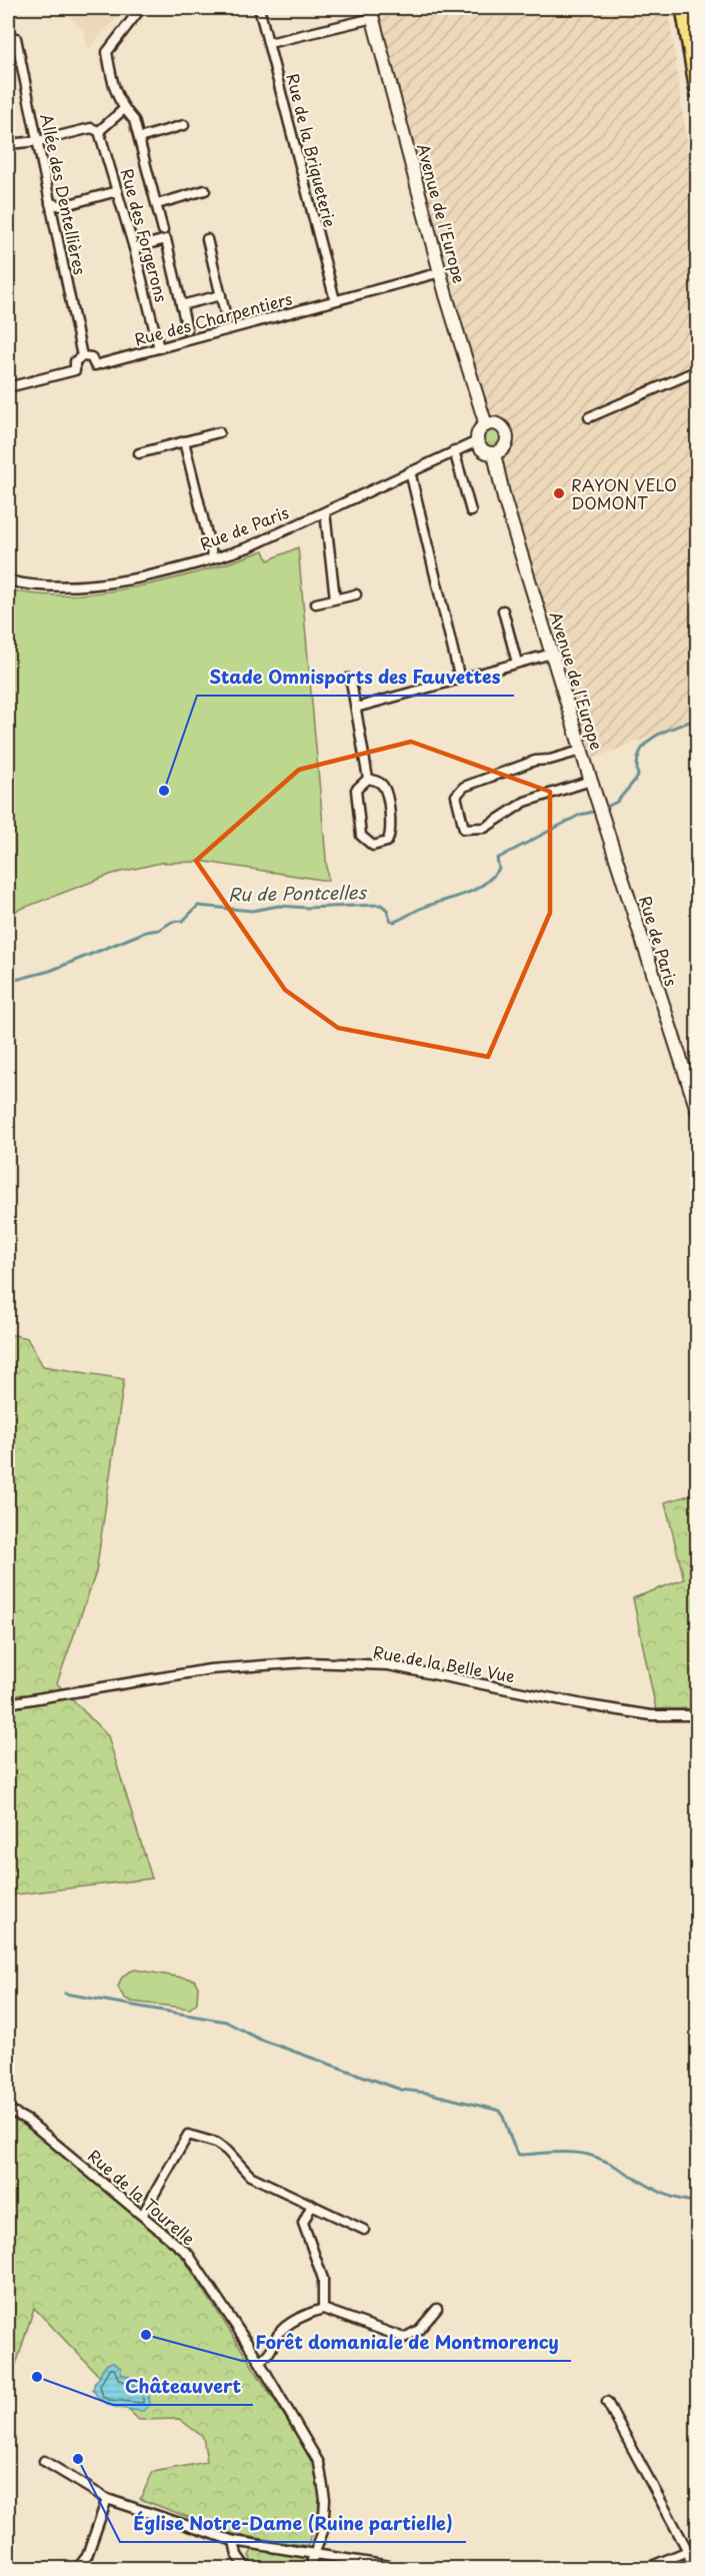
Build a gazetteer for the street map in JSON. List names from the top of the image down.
{
  "streets": {
    "street": [
      "Rue de la Briqueterie",
      "Allée des Dentellières",
      "Avenue de l'Europe",
      "Rue des Forgerons",
      "Rue des Charpentiers",
      "Rue de Paris",
      "Rue de la Belle Vue",
      "Rue de la Tourelle"
    ]
  },
  "crossings": [
    ["Rue de la Briqueterie", "Rue des Charpentiers"],
    ["Allée des Dentellières", "Rue des Charpentiers"],
    ["Avenue de l'Europe", "Rue des Charpentiers"],
    ["Avenue de l'Europe", "Rue de Paris"],
    ["Rue des Forgerons", "Rue des Charpentiers"]
  ],
  "water": ["Ru de Pontcelles"],
  "places": [
    "RAYON VELO DOMONT",
    "Stade Omnisports des Fauvettes",
    "Forêt domaniale de Montmorency",
    "Châteauvert",
    "Église Notre-Dame (Ruine partielle)"
  ]
}
